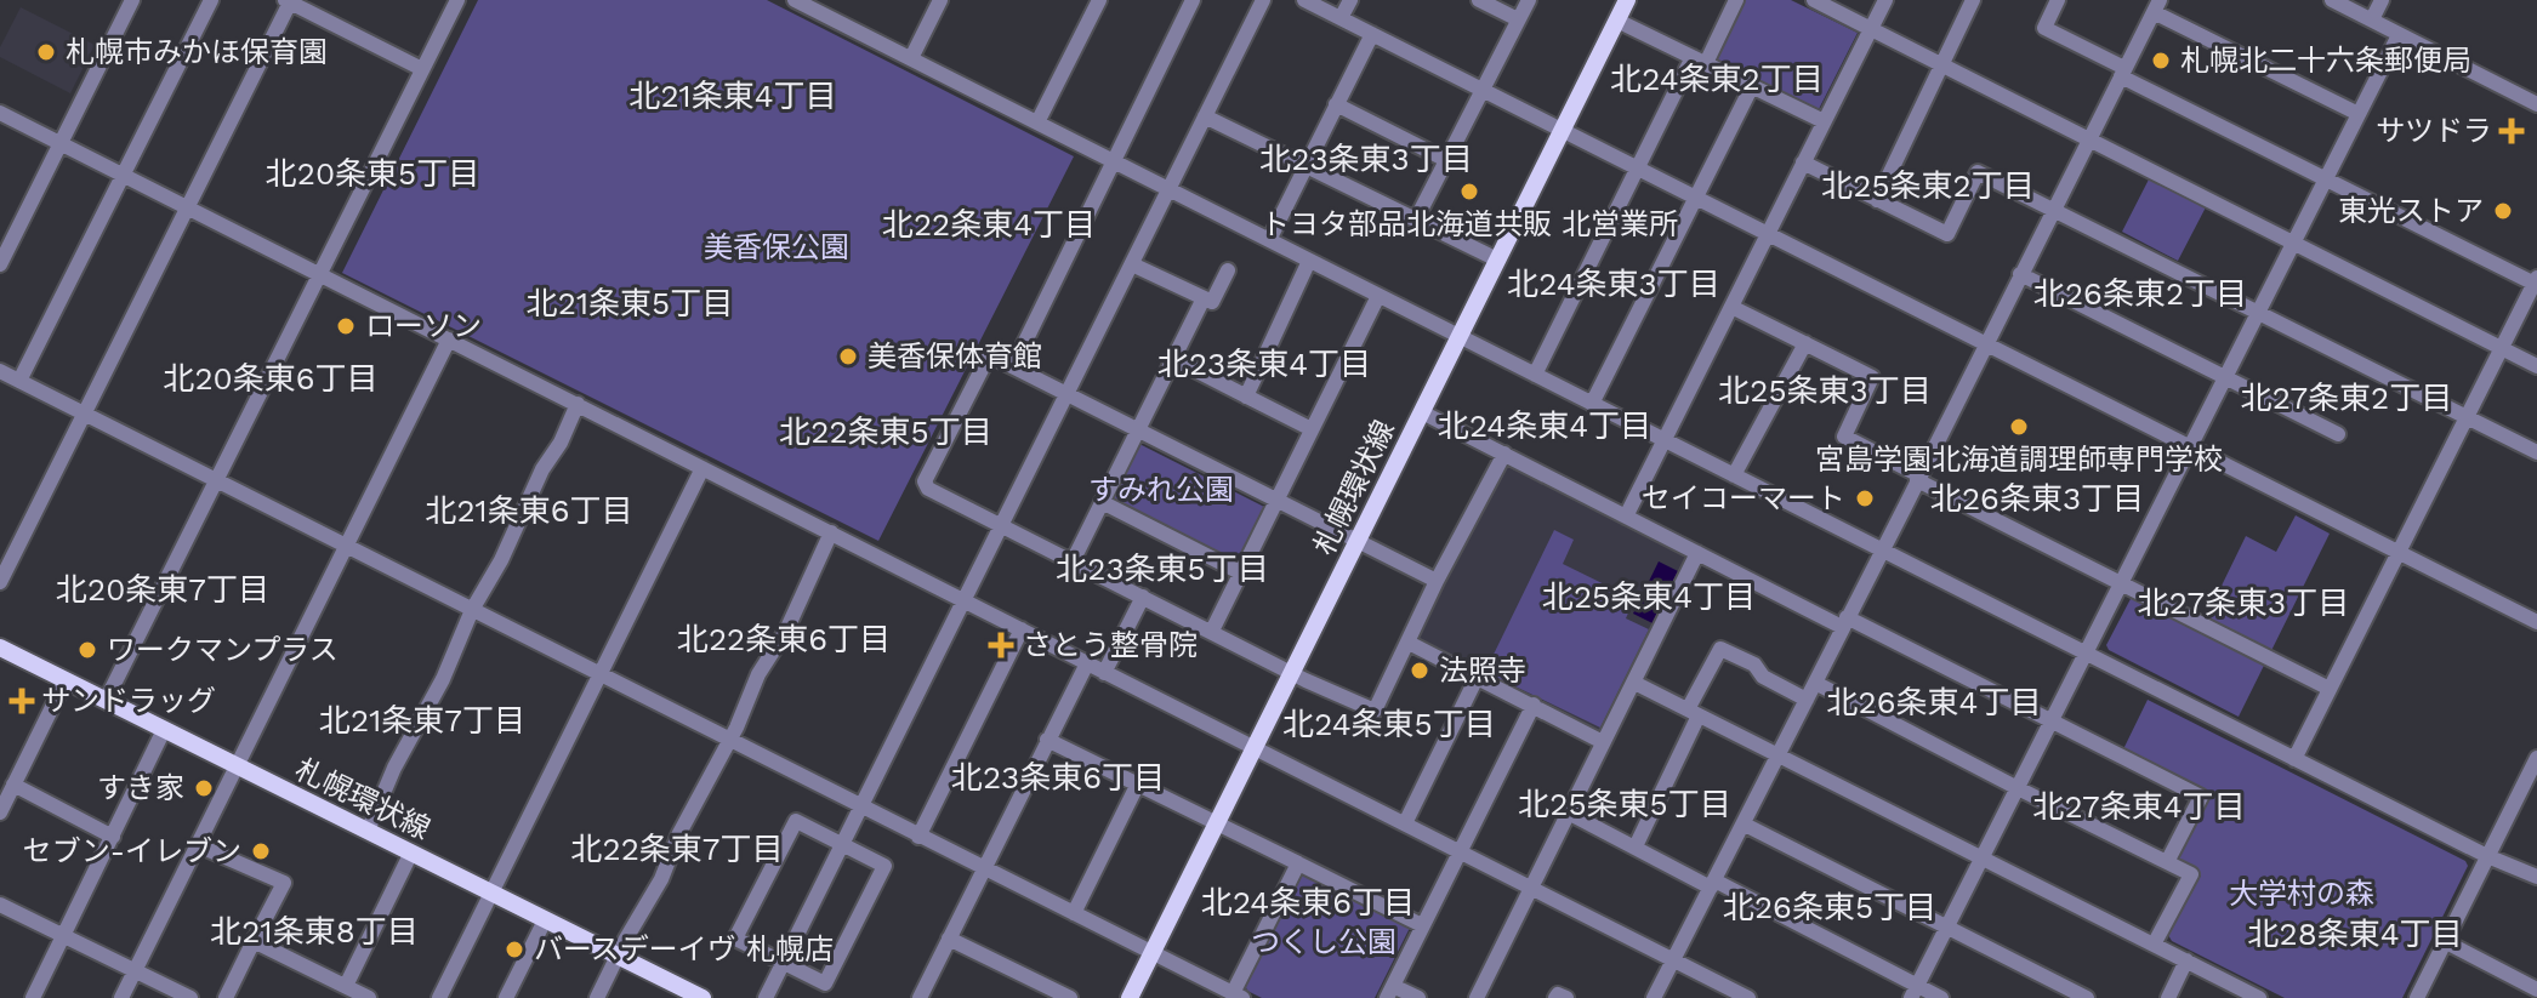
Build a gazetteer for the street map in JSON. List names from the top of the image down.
{
  "streets": {
    "main road": ["札幌環状線"]
  },
  "districts": [
    "北24条東2丁目",
    "北21条東4丁目",
    "北23条東3丁目",
    "北20条東5丁目",
    "北25条東2丁目",
    "北22条東4丁目",
    "北24条東3丁目",
    "北26条東2丁目",
    "北21条東5丁目",
    "北23条東4丁目",
    "北20条東6丁目",
    "北25条東3丁目",
    "北27条東2丁目",
    "北24条東4丁目",
    "北22条東5丁目",
    "北26条東3丁目",
    "北21条東6丁目",
    "北23条東5丁目",
    "北20条東7丁目",
    "北25条東4丁目",
    "北27条東3丁目",
    "北22条東6丁目",
    "北26条東4丁目",
    "北21条東7丁目",
    "北24条東5丁目",
    "北23条東6丁目",
    "北25条東5丁目",
    "北27条東4丁目",
    "北22条東7丁目",
    "北24条東6丁目",
    "北26条東5丁目",
    "北21条東8丁目",
    "北28条東4丁目"
  ],
  "parks": [
    "美香保公園",
    "すみれ公園",
    "大学村の森",
    "つくし公園"
  ],
  "places": {
    "other": [
      "札幌市みかほ保育園",
      "札幌北二十六条郵便局",
      "トヨタ部品北海道共販 北営業所",
      "東光ストア",
      "ローソン",
      "美香保体育館",
      "宮島学園北海道調理師専門学校",
      "セイコーマート",
      "ワークマンプラス",
      "法照寺",
      "すき家",
      "セブン-イレブン",
      "バースデーイヴ 札幌店"
    ],
    "health": ["サツドラ", "さとう整骨院", "サンドラッグ"]
  }
}
